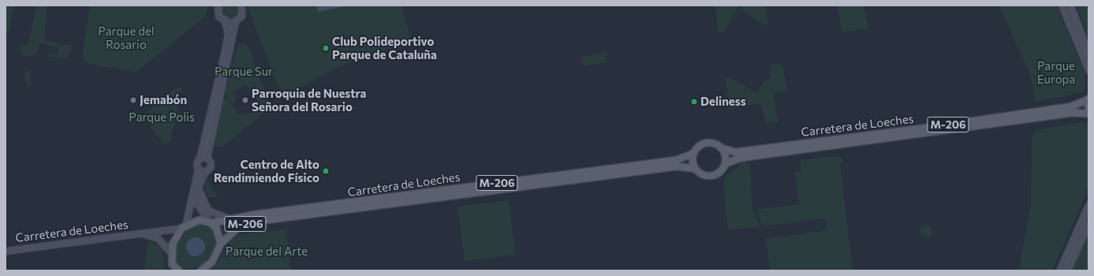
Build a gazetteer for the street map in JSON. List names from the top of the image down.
{
  "streets": {
    "main road": ["M-206", "Carretera de Loeches"]
  },
  "crossings": [
    ["M-206", "Carretera de Loeches"]
  ],
  "parks": [
    "Parque del Rosario",
    "Parque Europa",
    "Parque Sur",
    "Parque Polis",
    "Parque del Arte"
  ],
  "places": [
    "Club Polideportivo Parque de Cataluña",
    "Jemabón",
    "Parroquia de Nuestra Señora del Rosario",
    "Deliness",
    "Centro de Alto Rendimiendo Físico"
  ]
}
